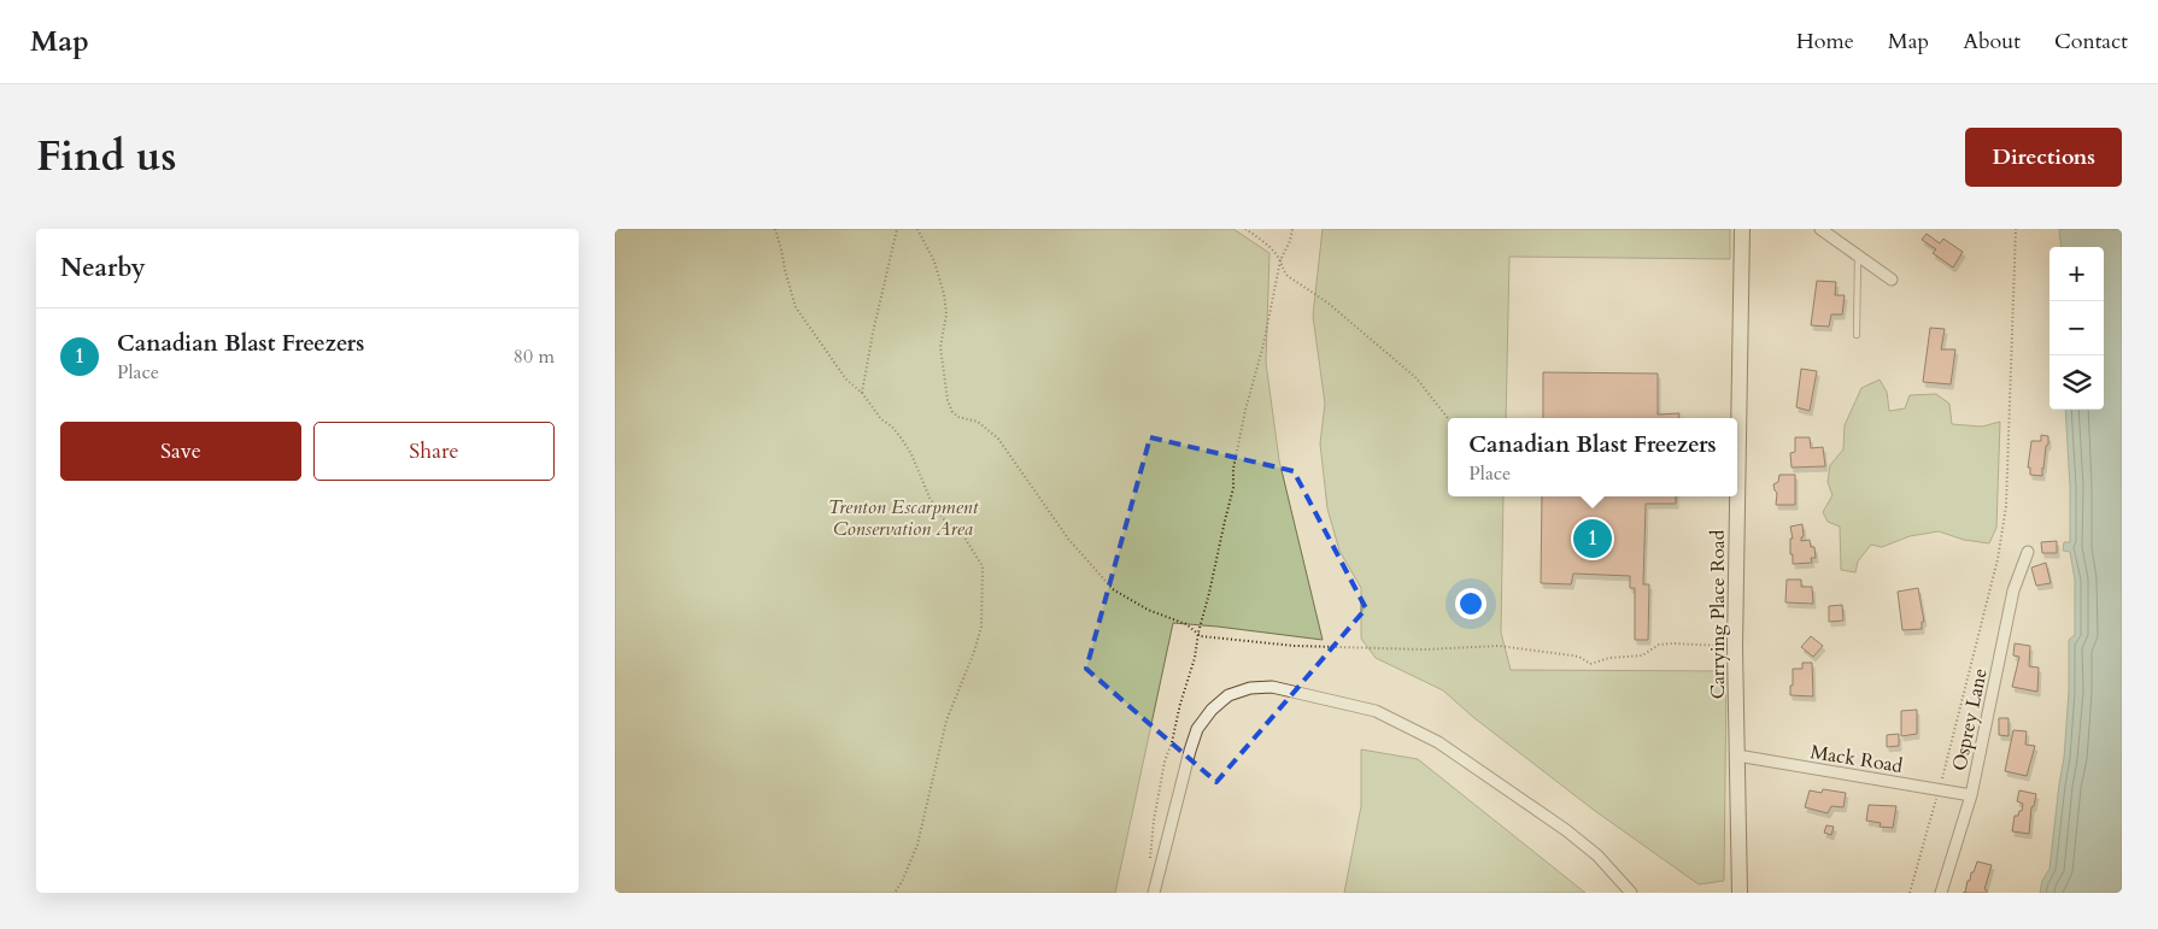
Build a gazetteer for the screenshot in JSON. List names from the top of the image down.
{
  "streets": {
    "main road": ["Carrying Place Road"],
    "street": ["Osprey Lane", "Mack Road"]
  },
  "crossings": [
    ["Carrying Place Road", "Mack Road"],
    ["Osprey Lane", "Mack Road"]
  ],
  "parks": ["Trenton Escarpment Conservation Area"],
  "page": {
    "header": "Map",
    "nav": [
      "Home",
      "Map",
      "About",
      "Contact"
    ],
    "title": "Find us",
    "buttons": [
      "Directions",
      ["Save", "Share"]
    ],
    "heading": "Nearby",
    "map_buttons": ["+", "−"],
    "list": [
      {
        "mark": "1",
        "name": "Canadian Blast Freezers",
        "note": "Place",
        "value": "80 m"
      }
    ],
    "popup": ["Canadian Blast Freezers", "Place"],
    "pins": "1"
  }
}
